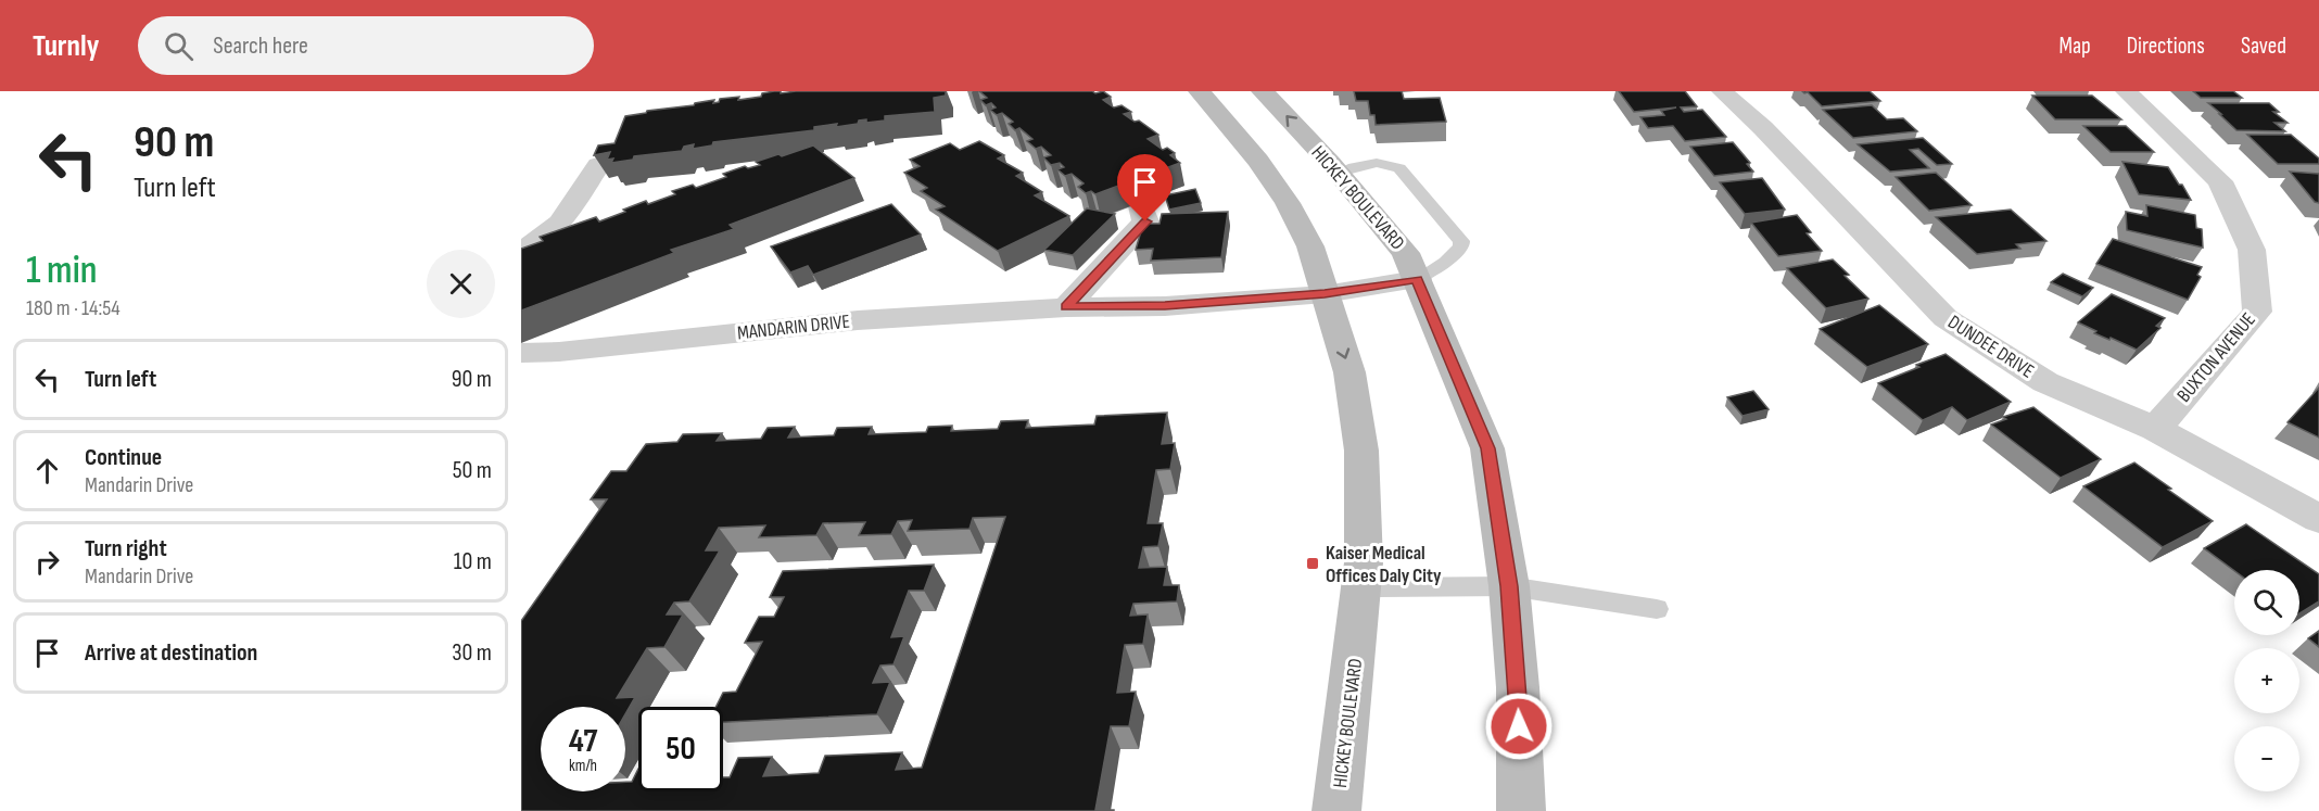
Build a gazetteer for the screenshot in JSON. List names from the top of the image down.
{
  "streets": {
    "main road": ["HICKEY BOULEVARD"],
    "street": ["MANDARIN DRIVE", "DUNDEE DRIVE", "BUXTON AVENUE"]
  },
  "crossings": [
    ["HICKEY BOULEVARD", "MANDARIN DRIVE"],
    ["DUNDEE DRIVE", "BUXTON AVENUE"]
  ],
  "places": {
    "transit": ["Kaiser Medical Offices Daly City"]
  },
  "page": {
    "header": "Turnly",
    "search": "Search here",
    "nav": ["Map", "Directions", "Saved"],
    "turn": ["90 m", "Turn left"],
    "heading": ["1 min", "180 m · 14:54"],
    "list": [
      {
        "name": "Turn left",
        "value": "90 m"
      },
      {
        "name": "Continue",
        "note": "Mandarin Drive",
        "value": "50 m"
      },
      {
        "name": "Turn right",
        "note": "Mandarin Drive",
        "value": "10 m"
      },
      {
        "name": "Arrive at destination",
        "value": "30 m"
      }
    ],
    "map_buttons": ["+", "−"],
    "speed": "47 km/h",
    "limit": "50"
  }
}
